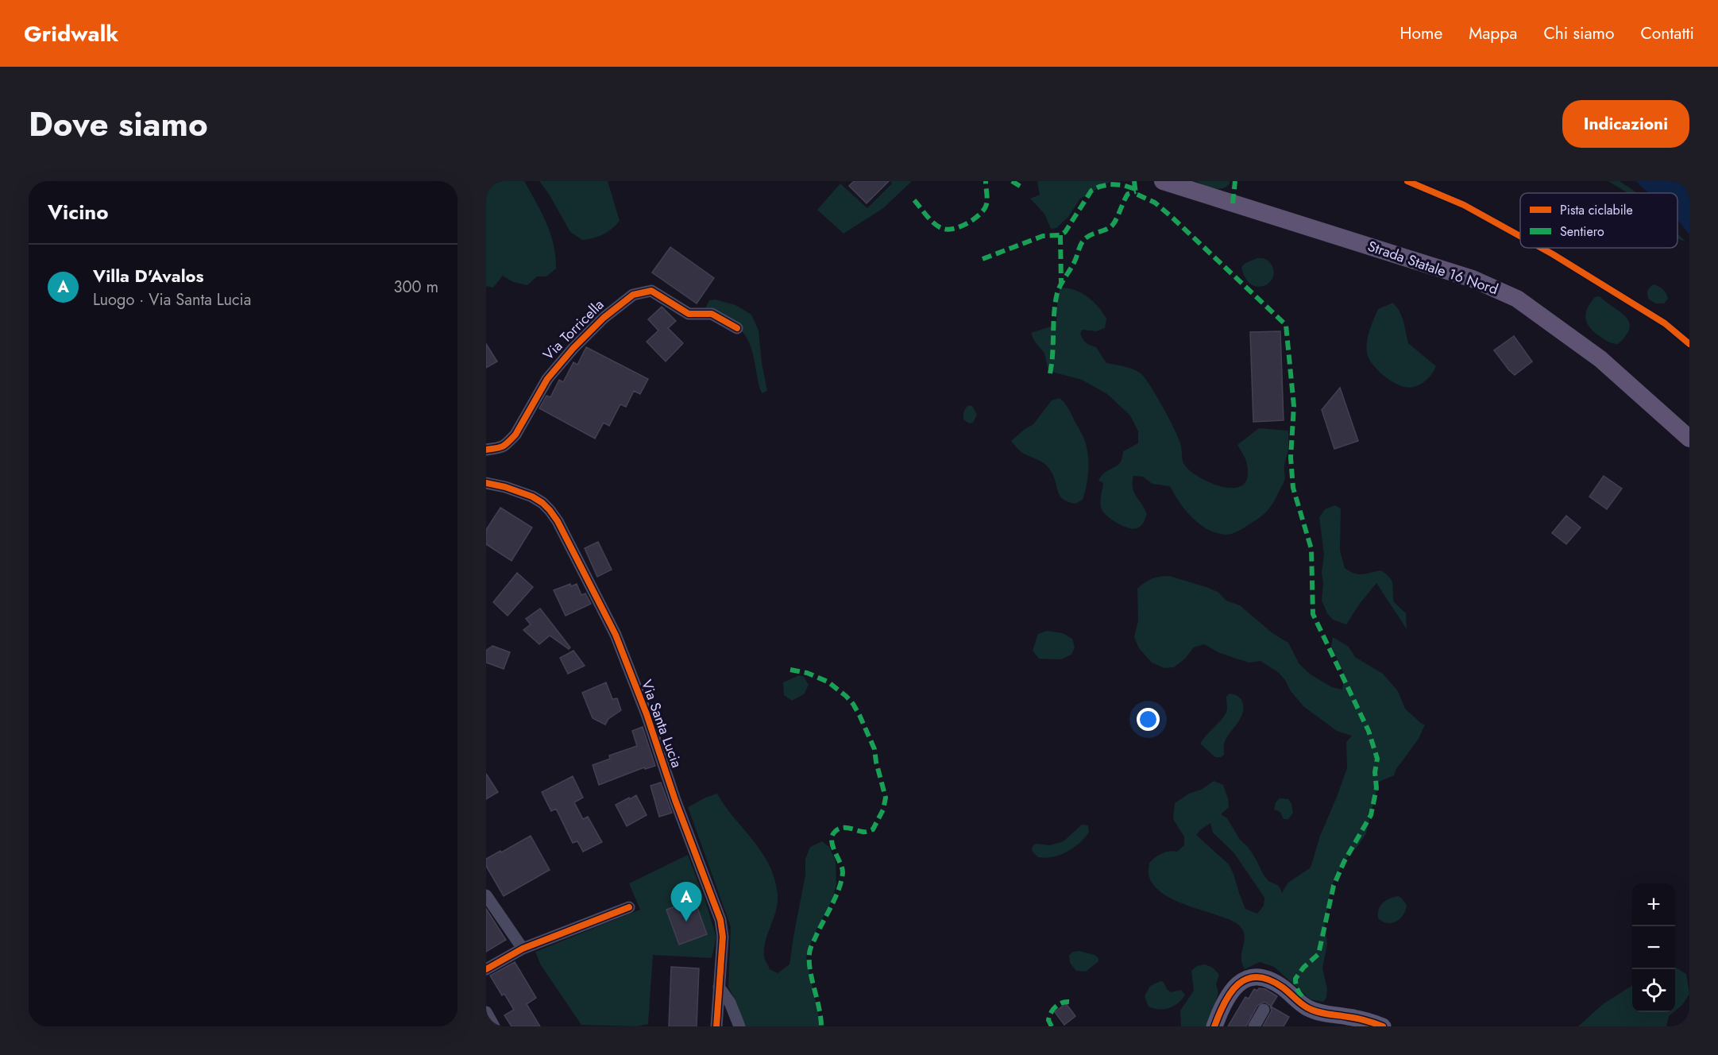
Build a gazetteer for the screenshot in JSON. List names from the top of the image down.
{
  "streets": {
    "main road": ["Strada Statale 16 Nord"],
    "street": ["Via Torricella", "Via Santa Lucia"]
  },
  "legend": ["Pista ciclabile", "Sentiero"],
  "page": {
    "header": "Gridwalk",
    "nav": [
      "Home",
      "Mappa",
      "Chi siamo",
      "Contatti"
    ],
    "title": "Dove siamo",
    "buttons": "Indicazioni",
    "heading": "Vicino",
    "list": [
      {
        "mark": "A",
        "name": "Villa D'Avalos",
        "note": "Luogo · Via Santa Lucia",
        "value": "300 m"
      }
    ],
    "pins": "A",
    "map_buttons": ["+", "−"]
  }
}
